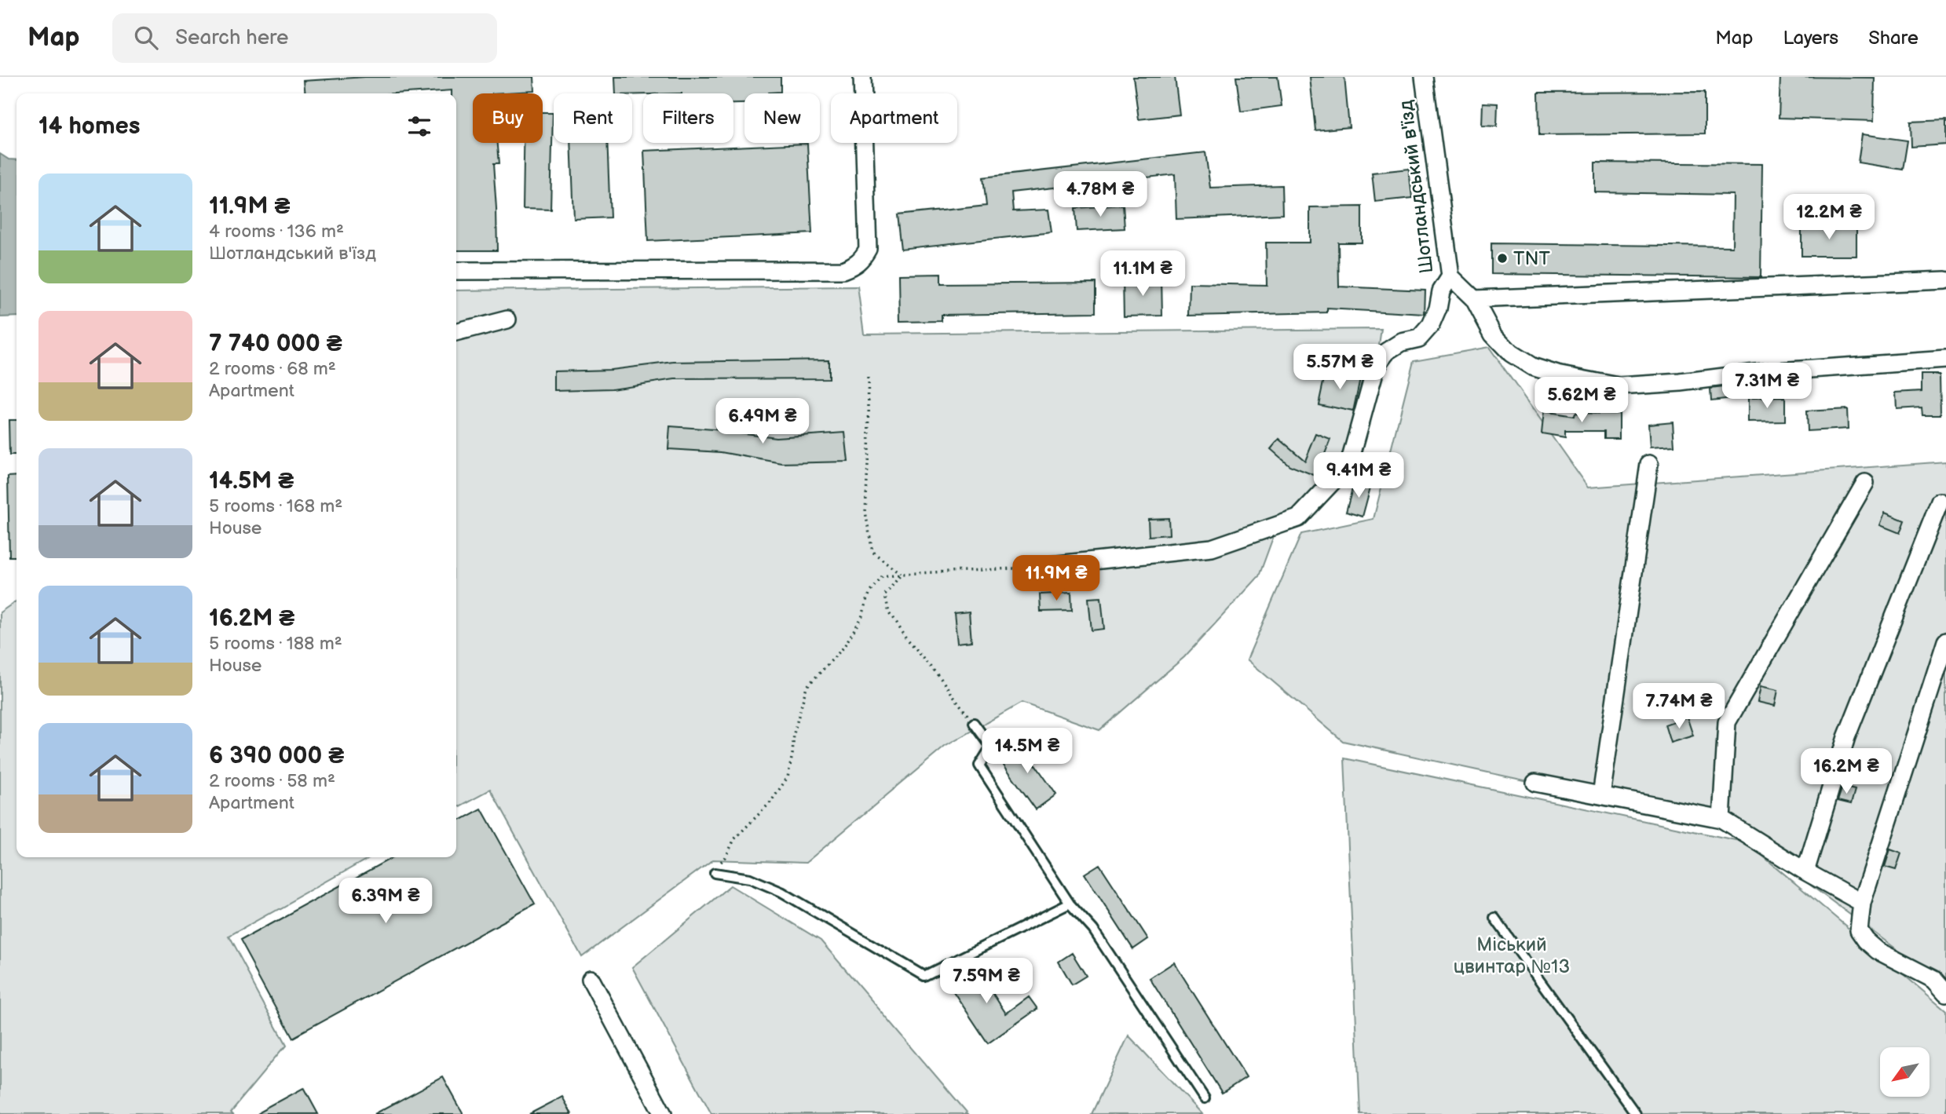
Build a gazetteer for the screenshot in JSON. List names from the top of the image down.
{
  "streets": {
    "street": ["Шотландський в'їзд"]
  },
  "parks": ["Міський цвинтар №13"],
  "places": ["TNT"],
  "north": "bottom left",
  "page": {
    "header": "Map",
    "search": "Search here",
    "nav": ["Map", "Layers", "Share"],
    "chip": [
      "Buy",
      "Rent",
      "Filters",
      "New",
      "Apartment"
    ],
    "heading": "14 homes",
    "list": [
      {
        "name": "11.9M ₴",
        "note": "4 rooms · 136 m² · Шотландський в'їзд"
      },
      {
        "name": "7 740 000 ₴",
        "note": "2 rooms · 68 m² · Apartment"
      },
      {
        "name": "14.5M ₴",
        "note": "5 rooms · 168 m² · House"
      },
      {
        "name": "16.2M ₴",
        "note": "5 rooms · 188 m² · House"
      },
      {
        "name": "6 390 000 ₴",
        "note": "2 rooms · 58 m² · Apartment"
      }
    ],
    "price": [
      "4.78M ₴",
      "12.2M ₴",
      "11.1M ₴",
      "5.57M ₴",
      "7.31M ₴",
      "5.62M ₴",
      "6.49M ₴",
      "9.41M ₴",
      "11.9M ₴",
      "7.74M ₴",
      "14.5M ₴",
      "16.2M ₴",
      "6.39M ₴",
      "7.59M ₴"
    ]
  }
}
